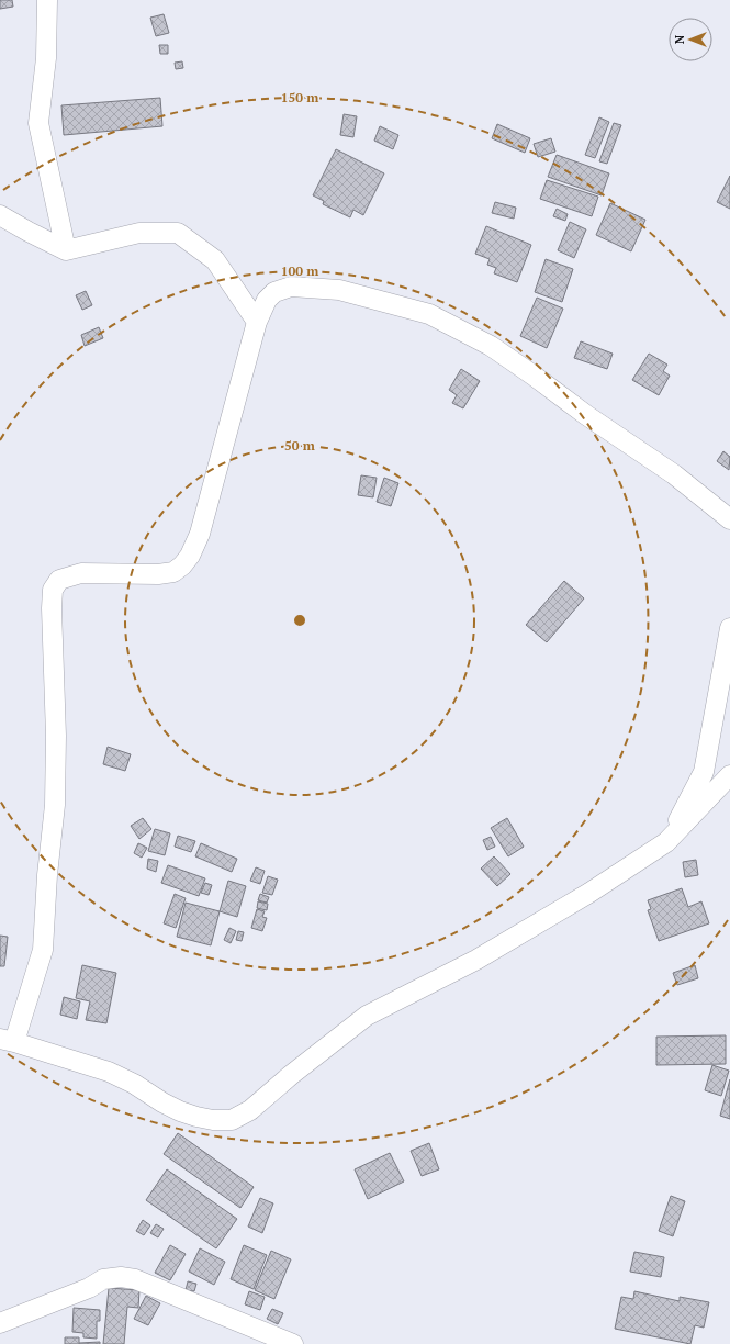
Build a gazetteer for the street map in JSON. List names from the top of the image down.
{
  "north": "left",
  "rings": ["150 m", "100 m", "50 m"]
}
